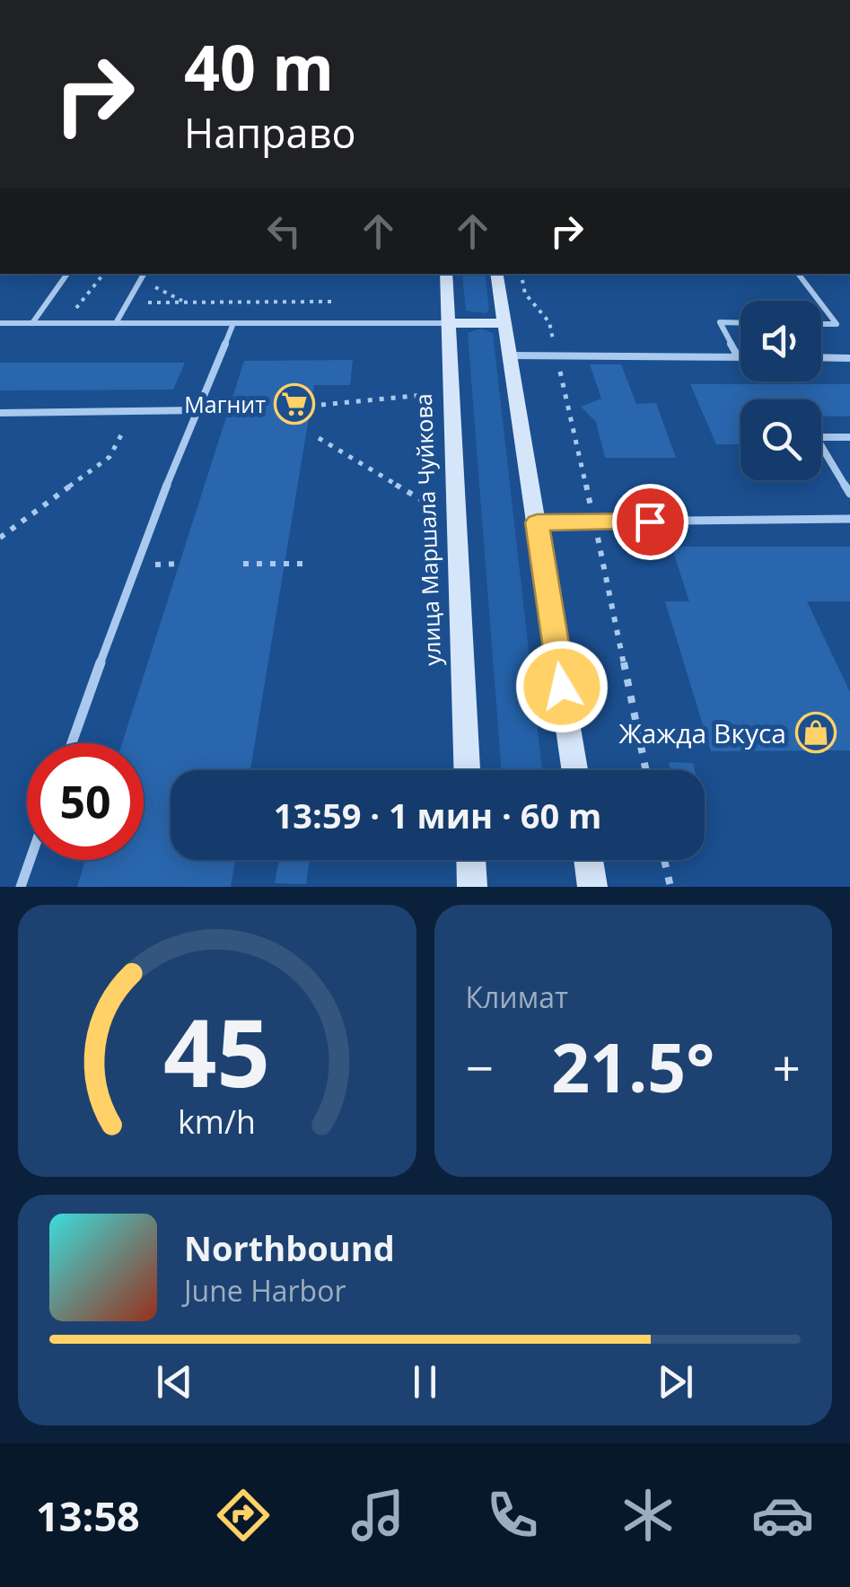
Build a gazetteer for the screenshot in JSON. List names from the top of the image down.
{
  "streets": {
    "main road": ["улица Маршала Чуйкова"]
  },
  "places": {
    "supermarket": ["Магнит"],
    "shop": ["Жажда Вкуса"]
  },
  "page": {
    "turn": ["40 m", "Направо"],
    "limit": "50",
    "trip": "13:59 · 1 мин · 60 m",
    "tile": "Климат",
    "heat": ["−", "21.5°", "+"],
    "song": ["Northbound", "June Harbor"],
    "tabs": "13:58",
    "gauge": ["45", "km/h"]
  }
}
